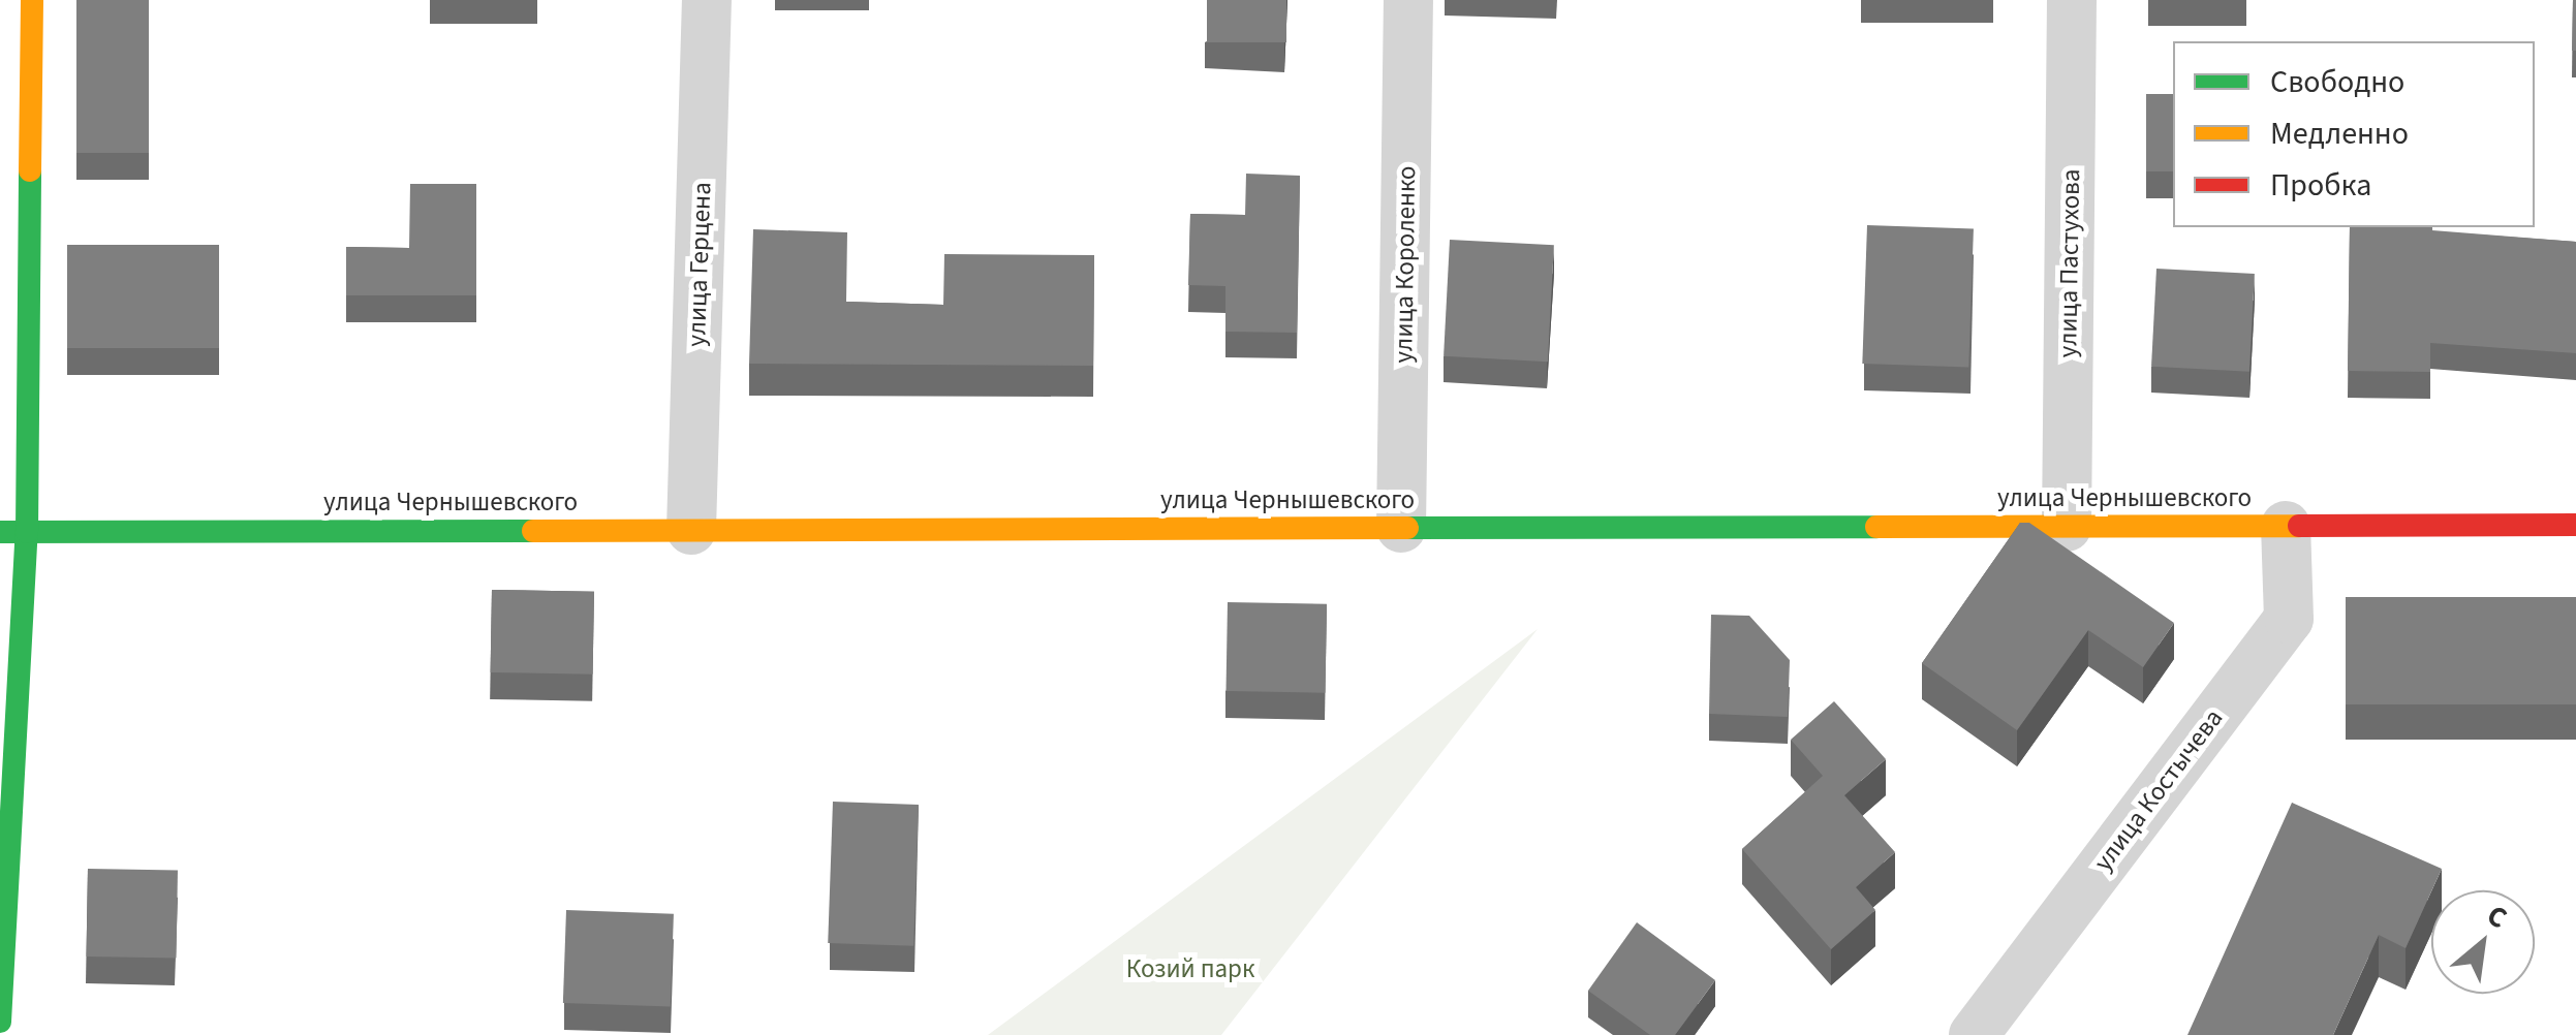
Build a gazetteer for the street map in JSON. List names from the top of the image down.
{
  "streets": {
    "street": [
      "улица Пастухова",
      "улица Герцена",
      "улица Короленко",
      "улица Чернышевского",
      "улица Костычева"
    ]
  },
  "crossings": [
    ["улица Пастухова", "улица Чернышевского"],
    ["улица Герцена", "улица Чернышевского"],
    ["улица Короленко", "улица Чернышевского"],
    ["улица Чернышевского", "улица Костычева"]
  ],
  "parks": ["Козий парк"],
  "legend": ["Свободно", "Медленно", "Пробка"],
  "north": "top right"
}
